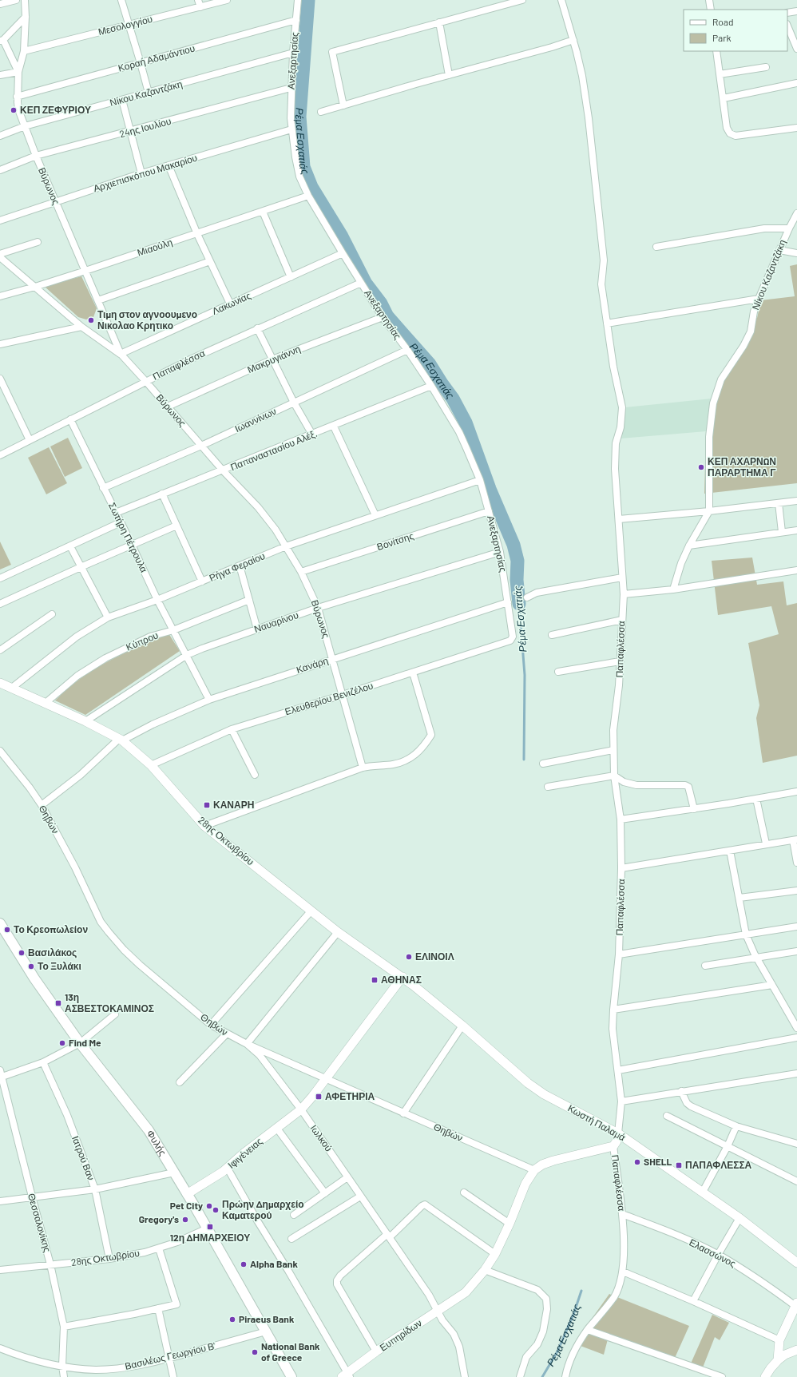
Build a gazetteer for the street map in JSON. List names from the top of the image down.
{
  "streets": {
    "main road": ["Φυλής"],
    "street": [
      "Μεσολογγίου",
      "Κοραή Αδαμάντιου",
      "Ανεξαρτησίας",
      "Νίκου Καζαντζάκη",
      "24ης Ιουλίου",
      "Αρχιεπισκόπου Μακαρίου",
      "Βύρωνος",
      "Μιαούλη",
      "Λακωνίας",
      "Μακρυγιάννη",
      "Παπαφλέσσα",
      "Ιωαννίνων",
      "Παπαναστασίου Αλέξ.",
      "Σωτήρη Πέτρουλα",
      "Βονίτσης",
      "Ρήγα Φεραίου",
      "Ναυαρίνου",
      "Κύπρου",
      "Κανάρη",
      "Ελευθερίου Βενιζέλου",
      "Θηβών",
      "28ης Οκτωβρίου",
      "Κωστή Παλαμά",
      "Ιωλκού",
      "Ιφιγένειας",
      "Ιατρού Βαν",
      "Θεσσαλονίκης",
      "Ελασσώνος",
      "Ευπηρίδων",
      "Βασιλέως Γεωργίου Β'"
    ]
  },
  "crossings": [
    ["Μεσολογγίου", "Βύρωνος"],
    ["Κοραή Αδαμάντιου", "Ανεξαρτησίας"],
    ["Κοραή Αδαμάντιου", "Βύρωνος"],
    ["Ανεξαρτησίας", "Νίκου Καζαντζάκη"],
    ["Ανεξαρτησίας", "24ης Ιουλίου"],
    ["Ανεξαρτησίας", "Αρχιεπισκόπου Μακαρίου"],
    ["Ανεξαρτησίας", "Μιαούλη"],
    ["Ανεξαρτησίας", "Λακωνίας"],
    ["Ανεξαρτησίας", "Μακρυγιάννη"],
    ["Ανεξαρτησίας", "Παπαφλέσσα"],
    ["Ανεξαρτησίας", "Ιωαννίνων"],
    ["Ανεξαρτησίας", "Παπαναστασίου Αλέξ."],
    ["Ανεξαρτησίας", "Βονίτσης"],
    ["Ανεξαρτησίας", "Ρήγα Φεραίου"],
    ["Ανεξαρτησίας", "Ναυαρίνου"],
    ["Ανεξαρτησίας", "Κανάρη"],
    ["Ανεξαρτησίας", "Ελευθερίου Βενιζέλου"],
    ["Νίκου Καζαντζάκη", "Βύρωνος"],
    ["24ης Ιουλίου", "Βύρωνος"],
    ["Αρχιεπισκόπου Μακαρίου", "Βύρωνος"],
    ["Βύρωνος", "Μιαούλη"],
    ["Βύρωνος", "Λακωνίας"],
    ["Βύρωνος", "Μακρυγιάννη"],
    ["Βύρωνος", "Παπαφλέσσα"],
    ["Βύρωνος", "Ιωαννίνων"],
    ["Βύρωνος", "Παπαναστασίου Αλέξ."],
    ["Βύρωνος", "Βονίτσης"],
    ["Βύρωνος", "Ρήγα Φεραίου"],
    ["Βύρωνος", "Ναυαρίνου"],
    ["Βύρωνος", "Κανάρη"],
    ["Βύρωνος", "Ελευθερίου Βενιζέλου"],
    ["Παπαφλέσσα", "Σωτήρη Πέτρουλα"],
    ["Παπαφλέσσα", "Κωστή Παλαμά"],
    ["Παπαφλέσσα", "Ελασσώνος"],
    ["Παπαφλέσσα", "Ευπηρίδων"],
    ["Ιωαννίνων", "Σωτήρη Πέτρουλα"],
    ["Παπαναστασίου Αλέξ.", "Σωτήρη Πέτρουλα"],
    ["Σωτήρη Πέτρουλα", "Ρήγα Φεραίου"],
    ["Σωτήρη Πέτρουλα", "Ναυαρίνου"],
    ["Σωτήρη Πέτρουλα", "Κύπρου"],
    ["Σωτήρη Πέτρουλα", "Κανάρη"],
    ["Ρήγα Φεραίου", "28ης Οκτωβρίου"],
    ["Ναυαρίνου", "28ης Οκτωβρίου"],
    ["Κύπρου", "28ης Οκτωβρίου"],
    ["Κανάρη", "Θηβών"],
    ["Κανάρη", "28ης Οκτωβρίου"],
    ["Ελευθερίου Βενιζέλου", "28ης Οκτωβρίου"],
    ["Θηβών", "Ιωλκού"],
    ["Θηβών", "Ιφιγένειας"],
    ["Θηβών", "Ευπηρίδων"],
    ["28ης Οκτωβρίου", "Κωστή Παλαμά"],
    ["28ης Οκτωβρίου", "Φυλής"],
    ["28ης Οκτωβρίου", "Ιατρού Βαν"],
    ["28ης Οκτωβρίου", "Θεσσαλονίκης"],
    ["Ιωλκού", "Ιφιγένειας"],
    ["Ιωλκού", "Ευπηρίδων"],
    ["Φυλής", "Ιφιγένειας"],
    ["Φυλής", "Βασιλέως Γεωργίου Β'"],
    ["Ιφιγένειας", "Ευπηρίδων"],
    ["Θεσσαλονίκης", "Βασιλέως Γεωργίου Β'"]
  ],
  "water": ["Ρέμα Εσχατιάς"],
  "places": {
    "other": [
      "ΚΕΠ ΖΕΦΥΡΙΟΥ",
      "Τιμη στον αγνοουμενο Νικολαο Κρητικο",
      "ΚΕΠ ΑΧΑΡΝΩΝ ΠΑΡΑΡΤΗΜΑ Γ",
      "Το Κρεοπωλείον",
      "Βασιλάκος",
      "ΕΛΙΝΟΙΛ",
      "Το Ξυλάκι",
      "Find Me",
      "SHELL",
      "Pet City",
      "Πρώην Δημαρχείο Καματερού",
      "Gregory's",
      "Alpha Bank",
      "Piraeus Bank",
      "National Bank of Greece"
    ],
    "transit": [
      "ΚΑΝΑΡΗ",
      "ΑΘΗΝΑΣ",
      "13η ΑΣΒΕΣΤΟΚΑΜΙΝΟΣ",
      "ΑΦΕΤΗΡΙΑ",
      "ΠΑΠΑΦΛΕΣΣΑ",
      "12η ΔΗΜΑΡΧΕΙΟΥ"
    ]
  },
  "legend": ["Road", "Park"]
}
